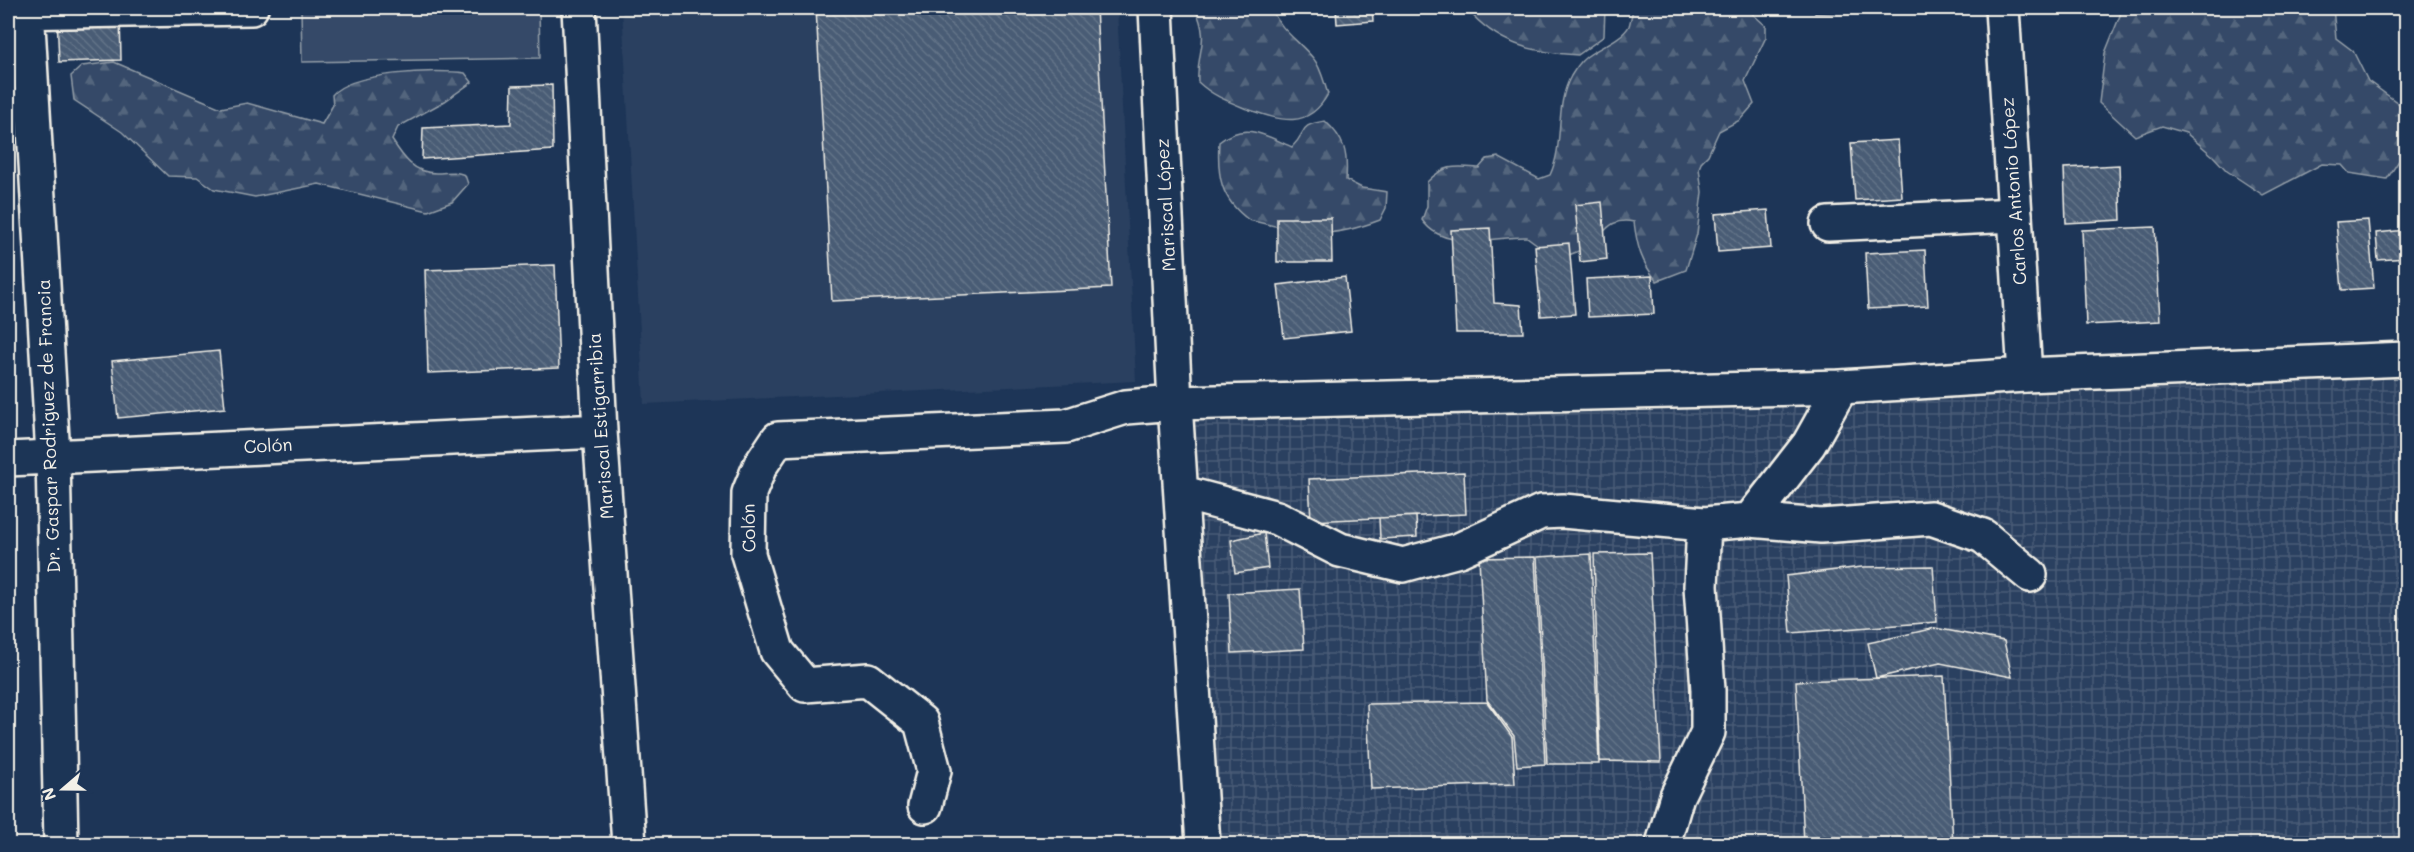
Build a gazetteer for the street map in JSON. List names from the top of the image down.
{
  "streets": {
    "street": [
      "Carlos Antonio López",
      "Mariscal López",
      "Dr. Gaspar Rodriguez de Francia",
      "Mariscal Estigarribia",
      "Colón"
    ]
  },
  "crossings": [
    ["Mariscal López", "Colón"],
    ["Dr. Gaspar Rodriguez de Francia", "Colón"],
    ["Mariscal Estigarribia", "Colón"]
  ],
  "north": "left"
}
